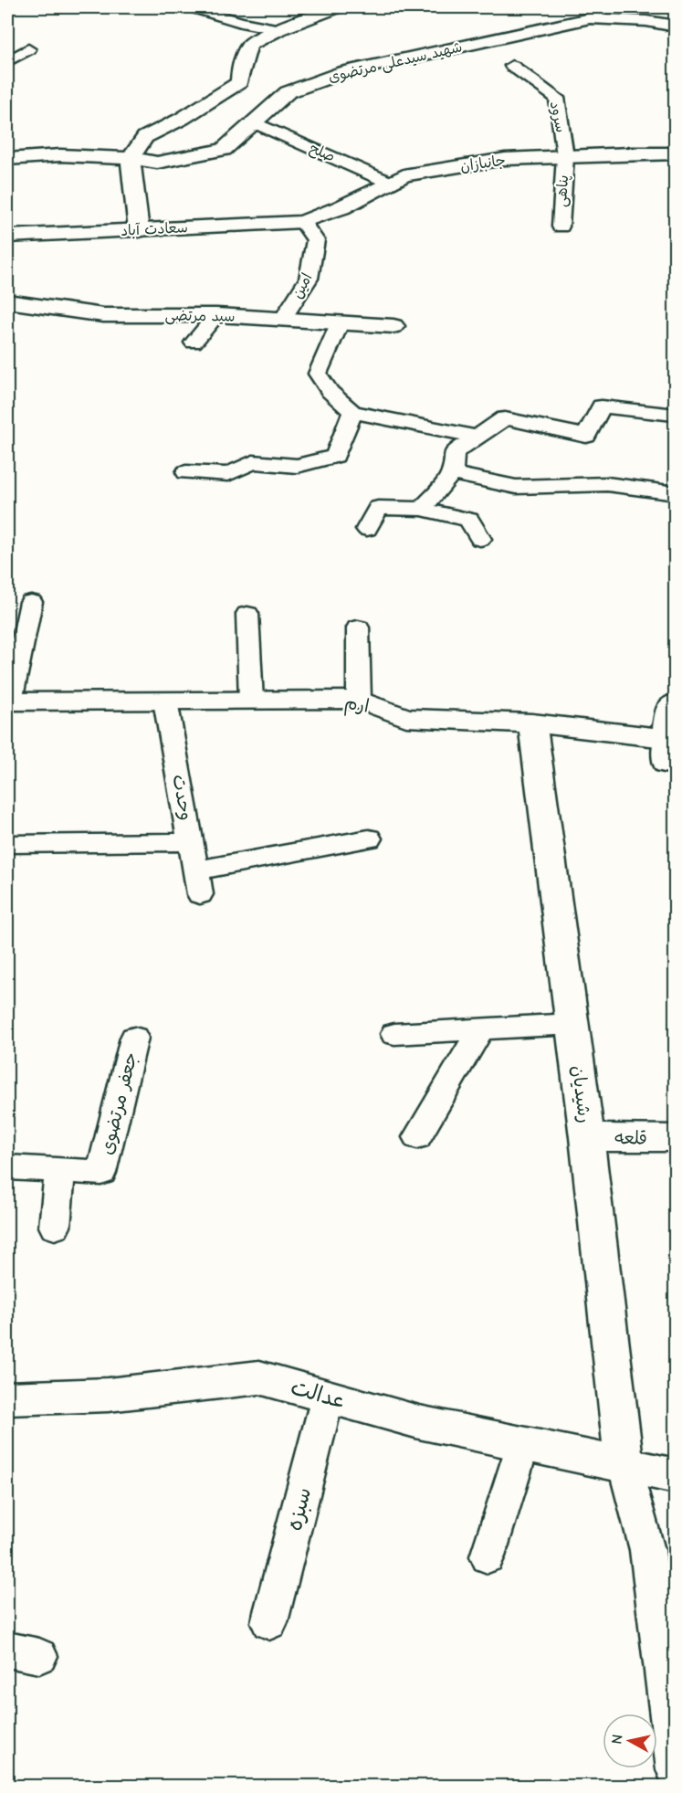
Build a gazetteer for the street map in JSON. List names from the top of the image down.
{
  "streets": {
    "street": [
      "شهید سیدعلی مرتضوی",
      "جانبازان",
      "سعادت آباد",
      "سید مرتضی",
      "ارم",
      "رشیدیان",
      "قلعه",
      "عدالت"
    ],
    "lane": [
      "سرود",
      "صلح",
      "پناهی",
      "امین",
      "وحدت",
      "جعفر مرتضوی",
      "سبزه"
    ]
  },
  "crossings": [
    ["شهید سیدعلی مرتضوی", "صلح"],
    ["سرود", "جانبازان"],
    ["سرود", "پناهی"],
    ["صلح", "جانبازان"],
    ["جانبازان", "پناهی"],
    ["جانبازان", "سعادت آباد"],
    ["جانبازان", "امین"],
    ["سعادت آباد", "امین"],
    ["امین", "سید مرتضی"],
    ["ارم", "وحدت"],
    ["ارم", "رشیدیان"],
    ["رشیدیان", "قلعه"],
    ["رشیدیان", "عدالت"],
    ["عدالت", "سبزه"]
  ],
  "north": "left"
}
